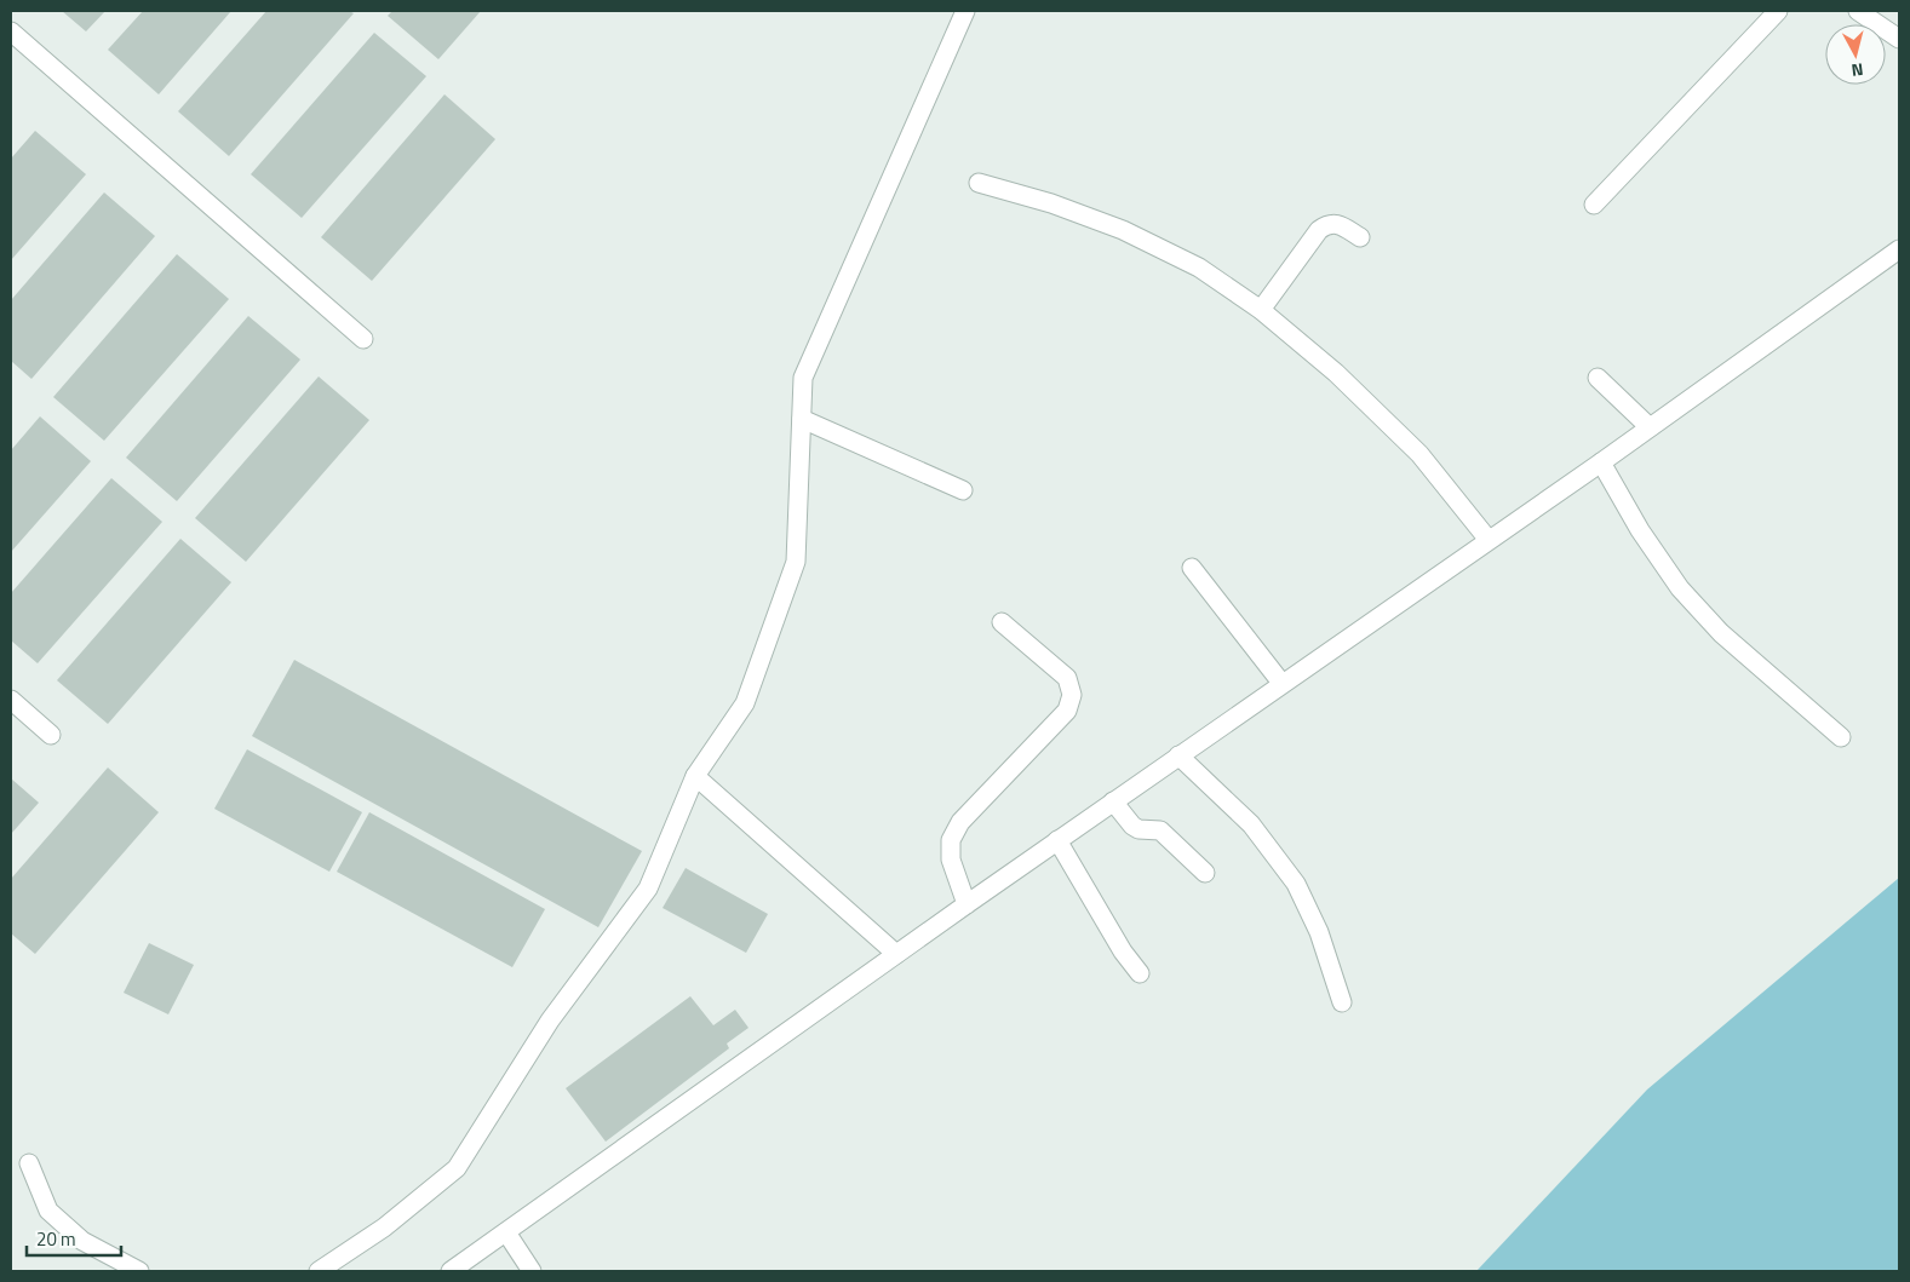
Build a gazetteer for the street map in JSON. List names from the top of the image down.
{
  "scale_bar": "20 m",
  "north": "bottom"
}
